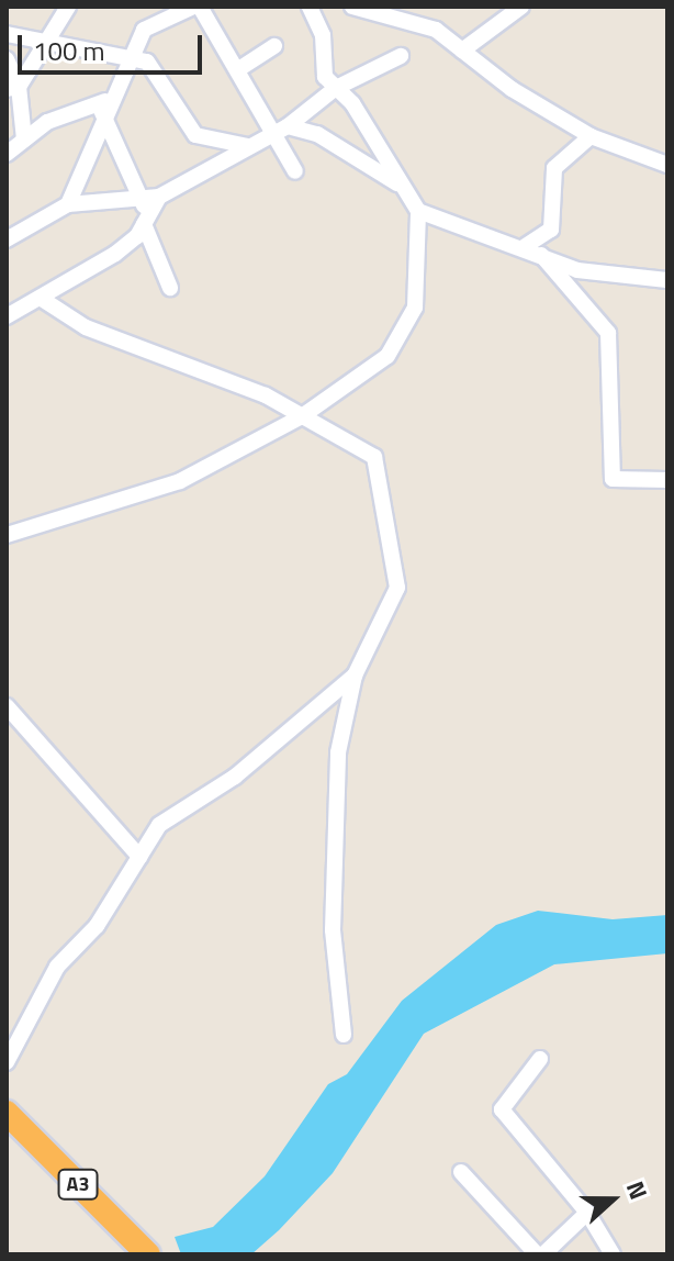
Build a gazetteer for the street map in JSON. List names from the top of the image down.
{
  "streets": {
    "highway": ["A3"]
  },
  "scale_bar": "100 m",
  "north": "right"
}
